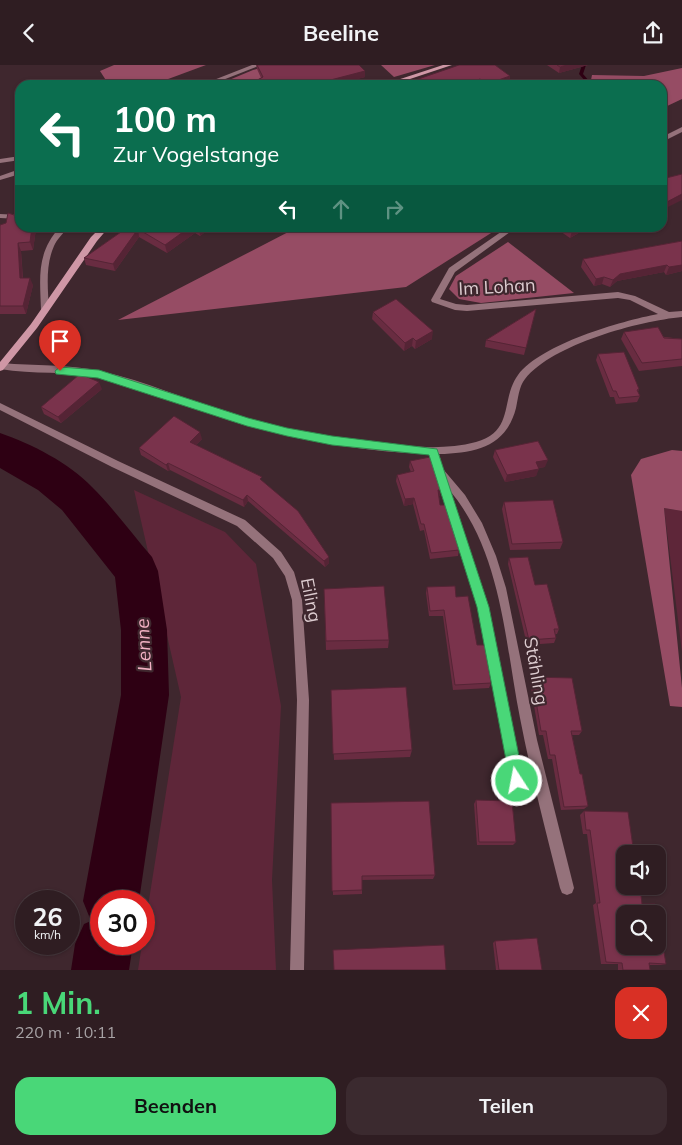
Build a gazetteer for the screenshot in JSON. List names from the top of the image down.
{
  "streets": {
    "street": ["Im Lohan", "Eiling", "Stähling"]
  },
  "water": ["Lenne"],
  "page": {
    "header": "Beeline",
    "turn": ["100 m", "Zur Vogelstange"],
    "speed": "26 km/h",
    "limit": "30",
    "heading": ["1 Min.", "220 m · 10:11"],
    "buttons": ["Beenden", "Teilen"]
  }
}
